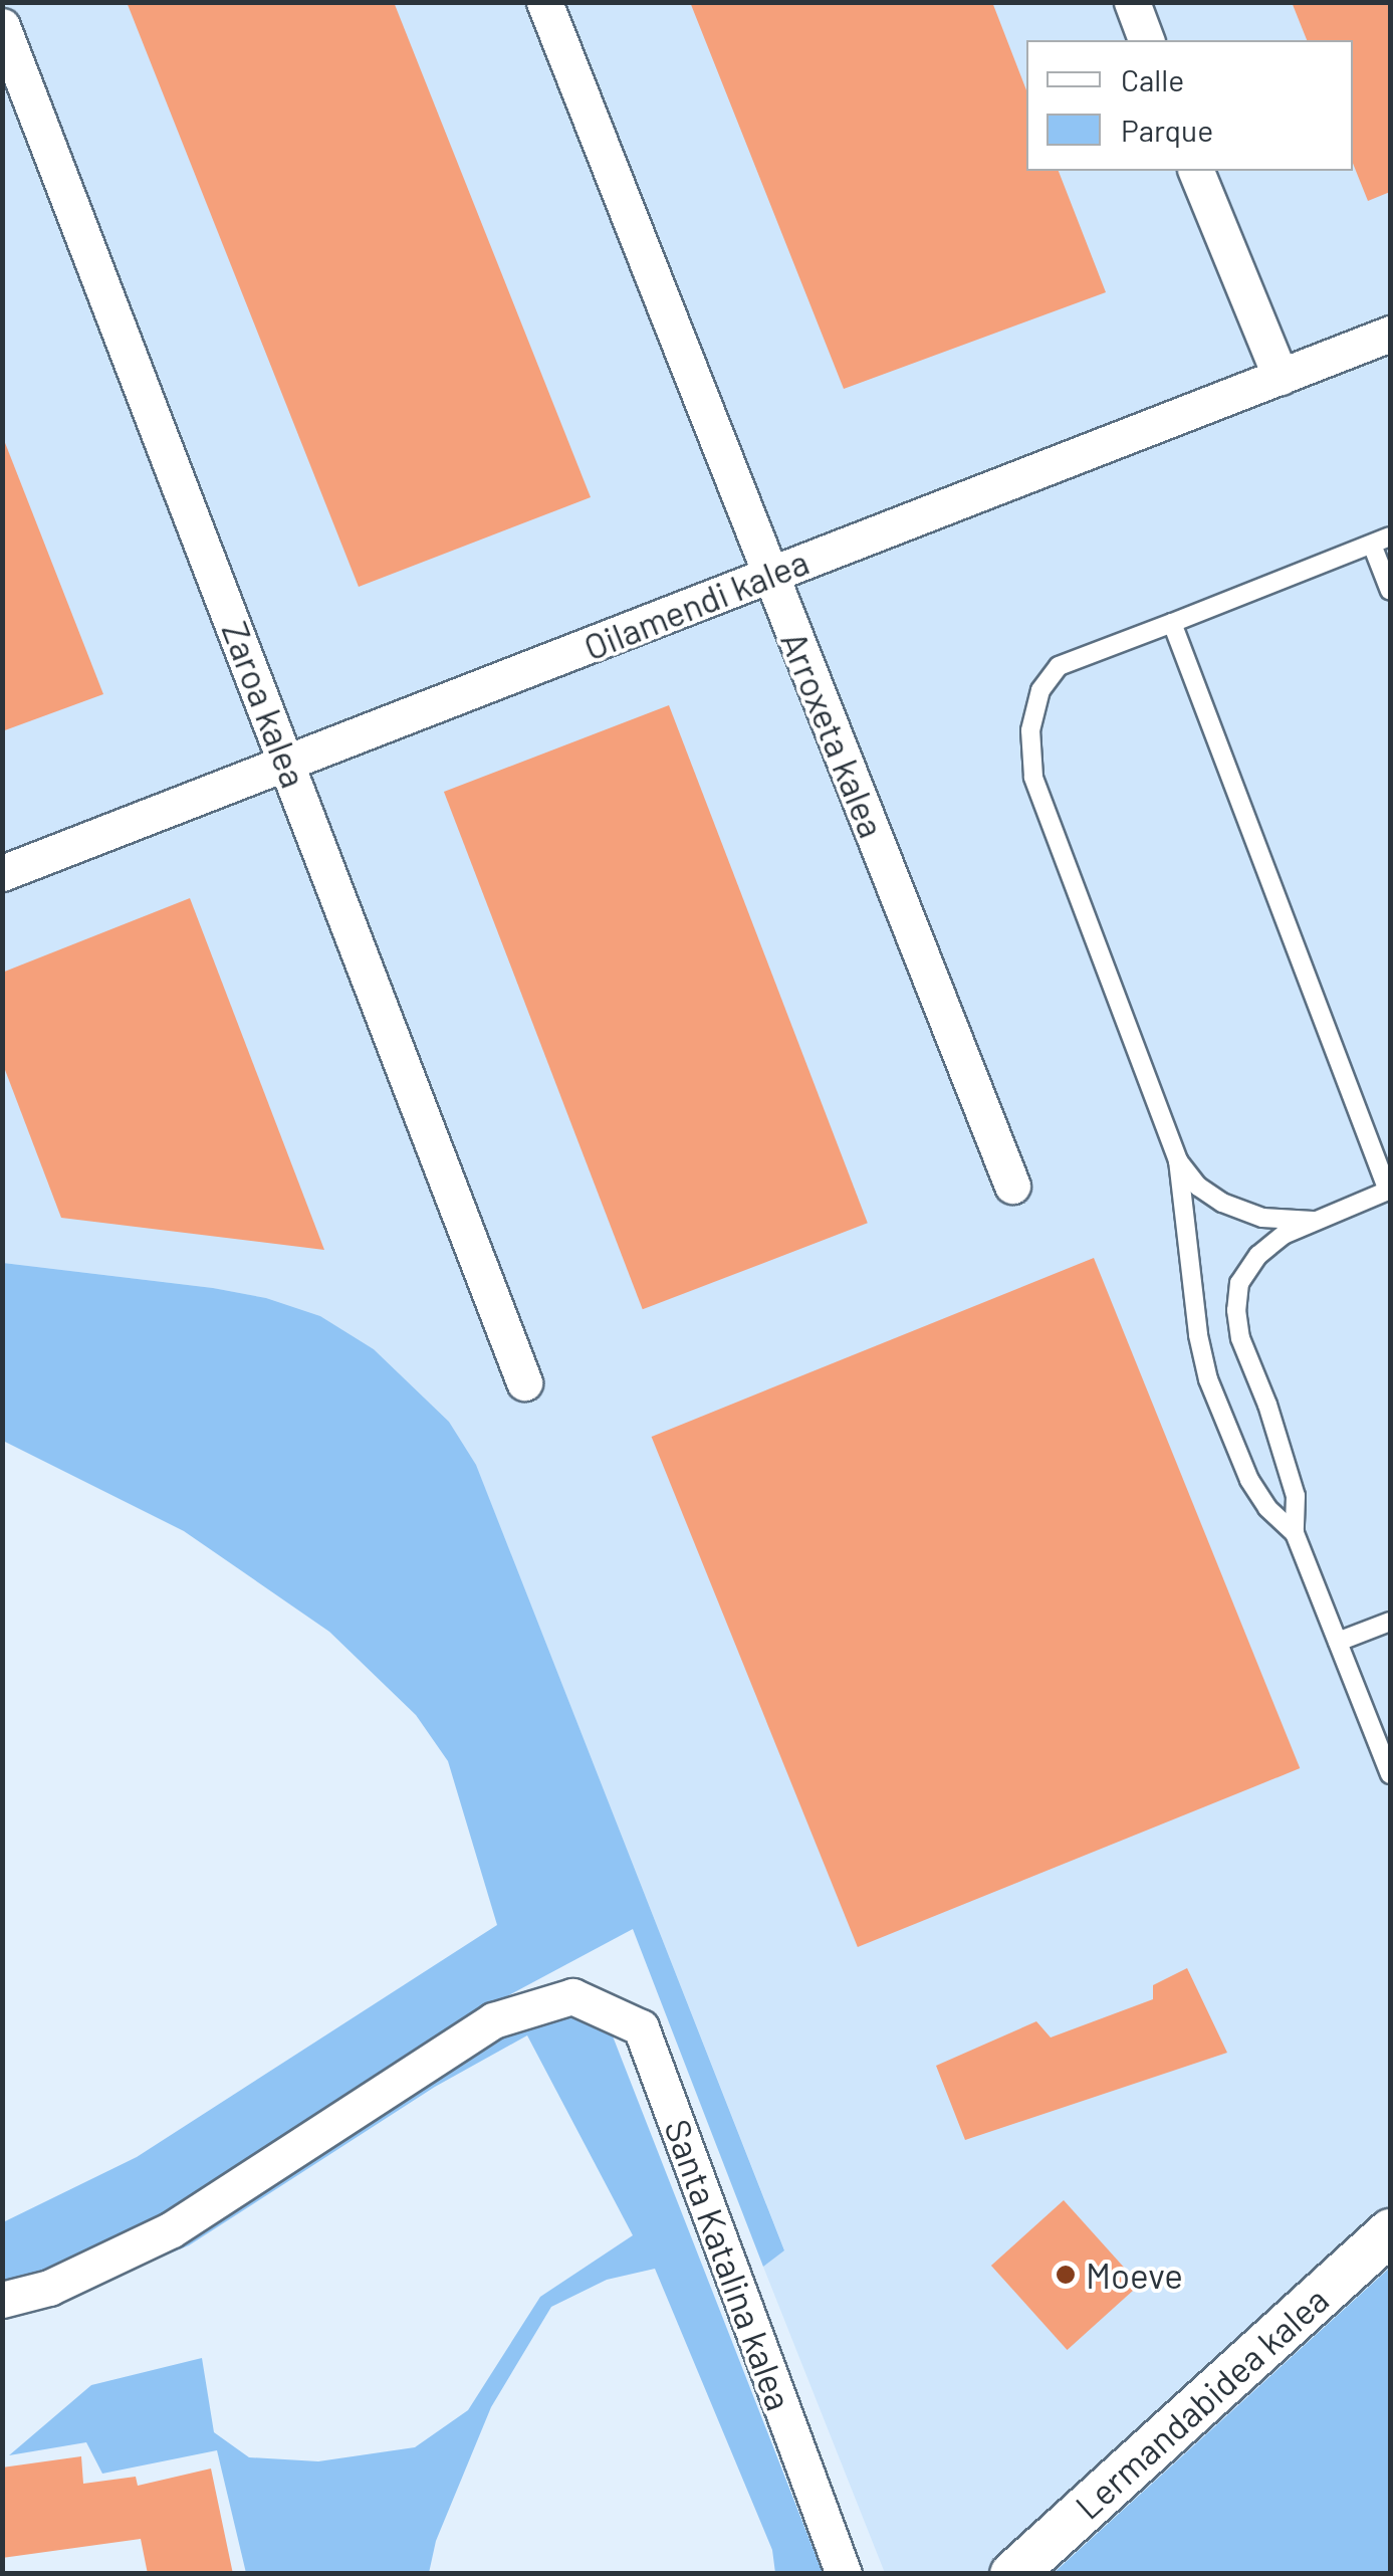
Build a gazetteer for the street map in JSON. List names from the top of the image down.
{
  "streets": {
    "street": [
      "Oilamendi kalea",
      "Zaroa kalea",
      "Arroxeta kalea",
      "Santa Katalina kalea",
      "Lermandabidea kalea"
    ]
  },
  "crossings": [
    ["Oilamendi kalea", "Zaroa kalea"],
    ["Oilamendi kalea", "Arroxeta kalea"]
  ],
  "places": ["Moeve"],
  "legend": ["Calle", "Parque"]
}
